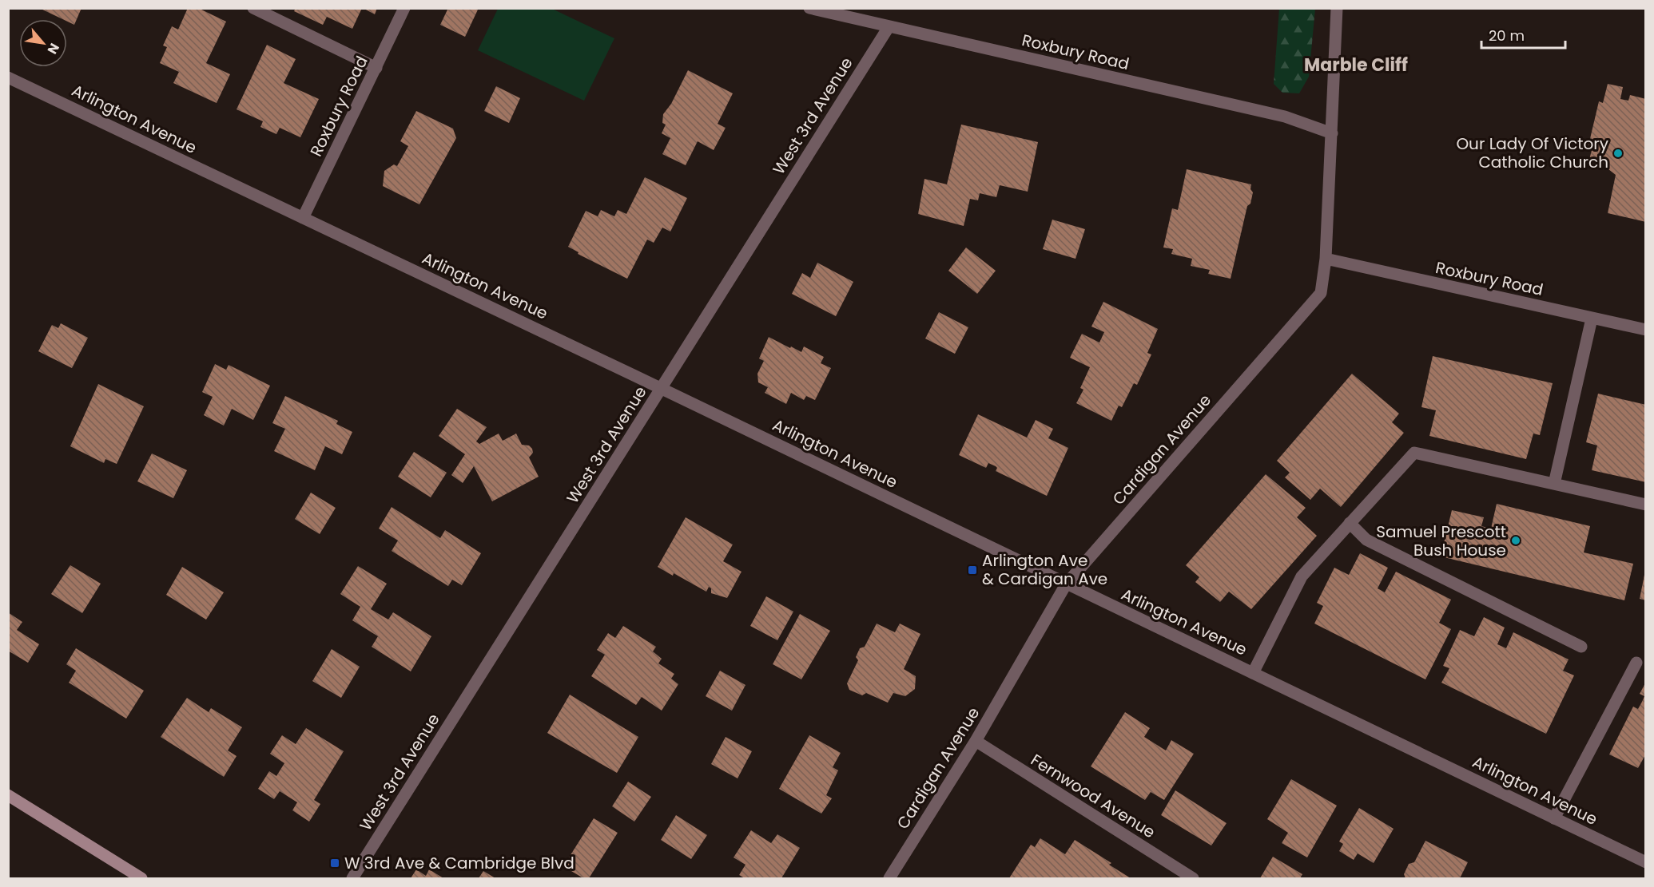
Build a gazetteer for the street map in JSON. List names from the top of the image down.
{
  "streets": {
    "street": [
      "Roxbury Road",
      "West 3rd Avenue",
      "Arlington Avenue",
      "Cardigan Avenue",
      "Fernwood Avenue"
    ]
  },
  "crossings": [
    ["Roxbury Road", "West 3rd Avenue"],
    ["Roxbury Road", "Arlington Avenue"],
    ["Roxbury Road", "Cardigan Avenue"],
    ["West 3rd Avenue", "Arlington Avenue"],
    ["Arlington Avenue", "Cardigan Avenue"],
    ["Cardigan Avenue", "Fernwood Avenue"]
  ],
  "districts": ["Marble Cliff"],
  "places": {
    "other": ["Our Lady Of Victory Catholic Church", "Samuel Prescott Bush House"],
    "transit": ["Arlington Ave & Cardigan Ave", "W 3rd Ave & Cambridge Blvd"]
  },
  "scale_bar": "20 m",
  "north": "bottom right"
}
